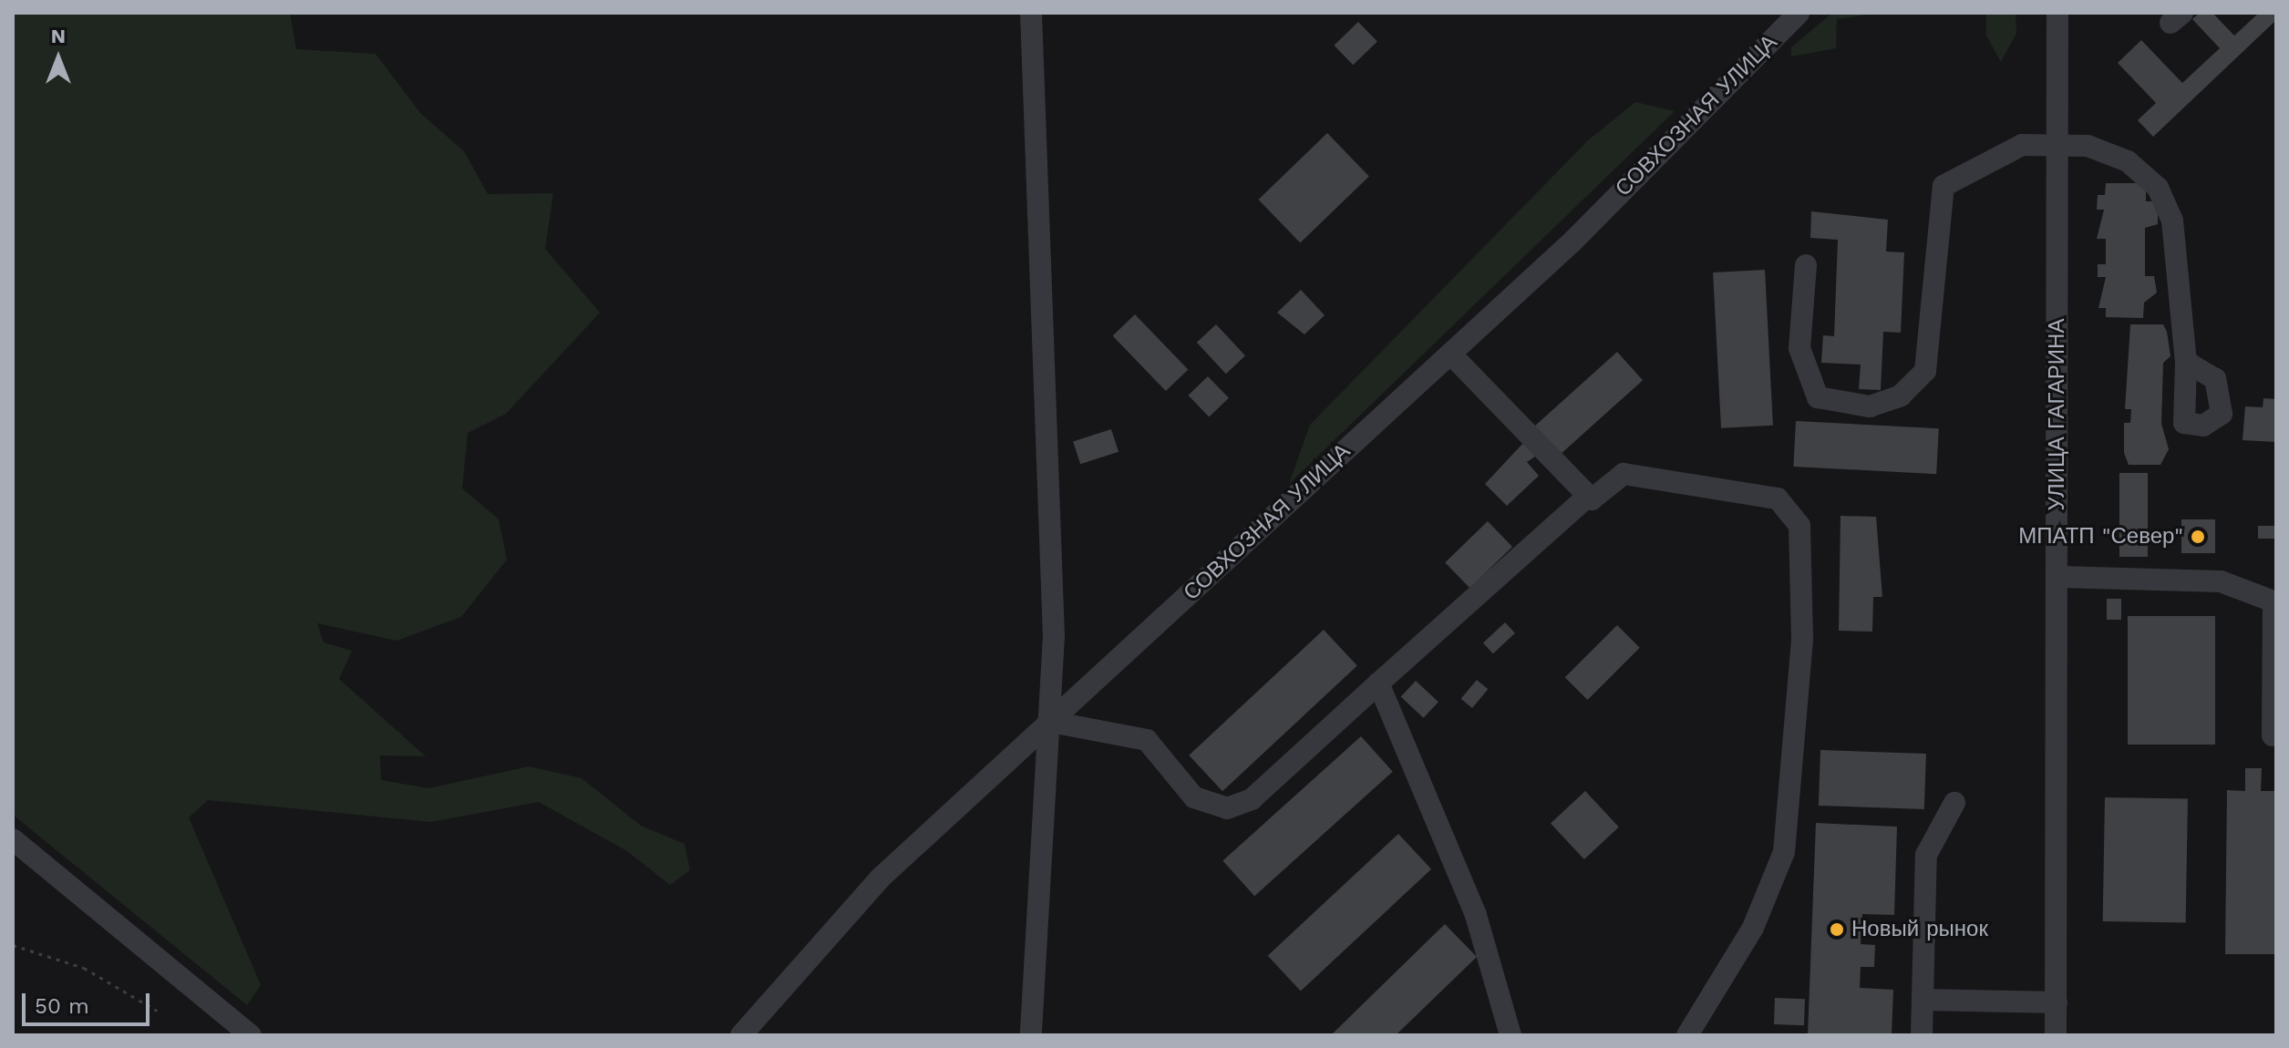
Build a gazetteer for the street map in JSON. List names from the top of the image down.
{
  "streets": {
    "street": ["СОВХОЗНАЯ УЛИЦА", "УЛИЦА ГАГАРИНА"]
  },
  "places": ["МПАТП \"Север\"", "Новый рынок"],
  "scale_bar": "50 m",
  "north": "top"
}
